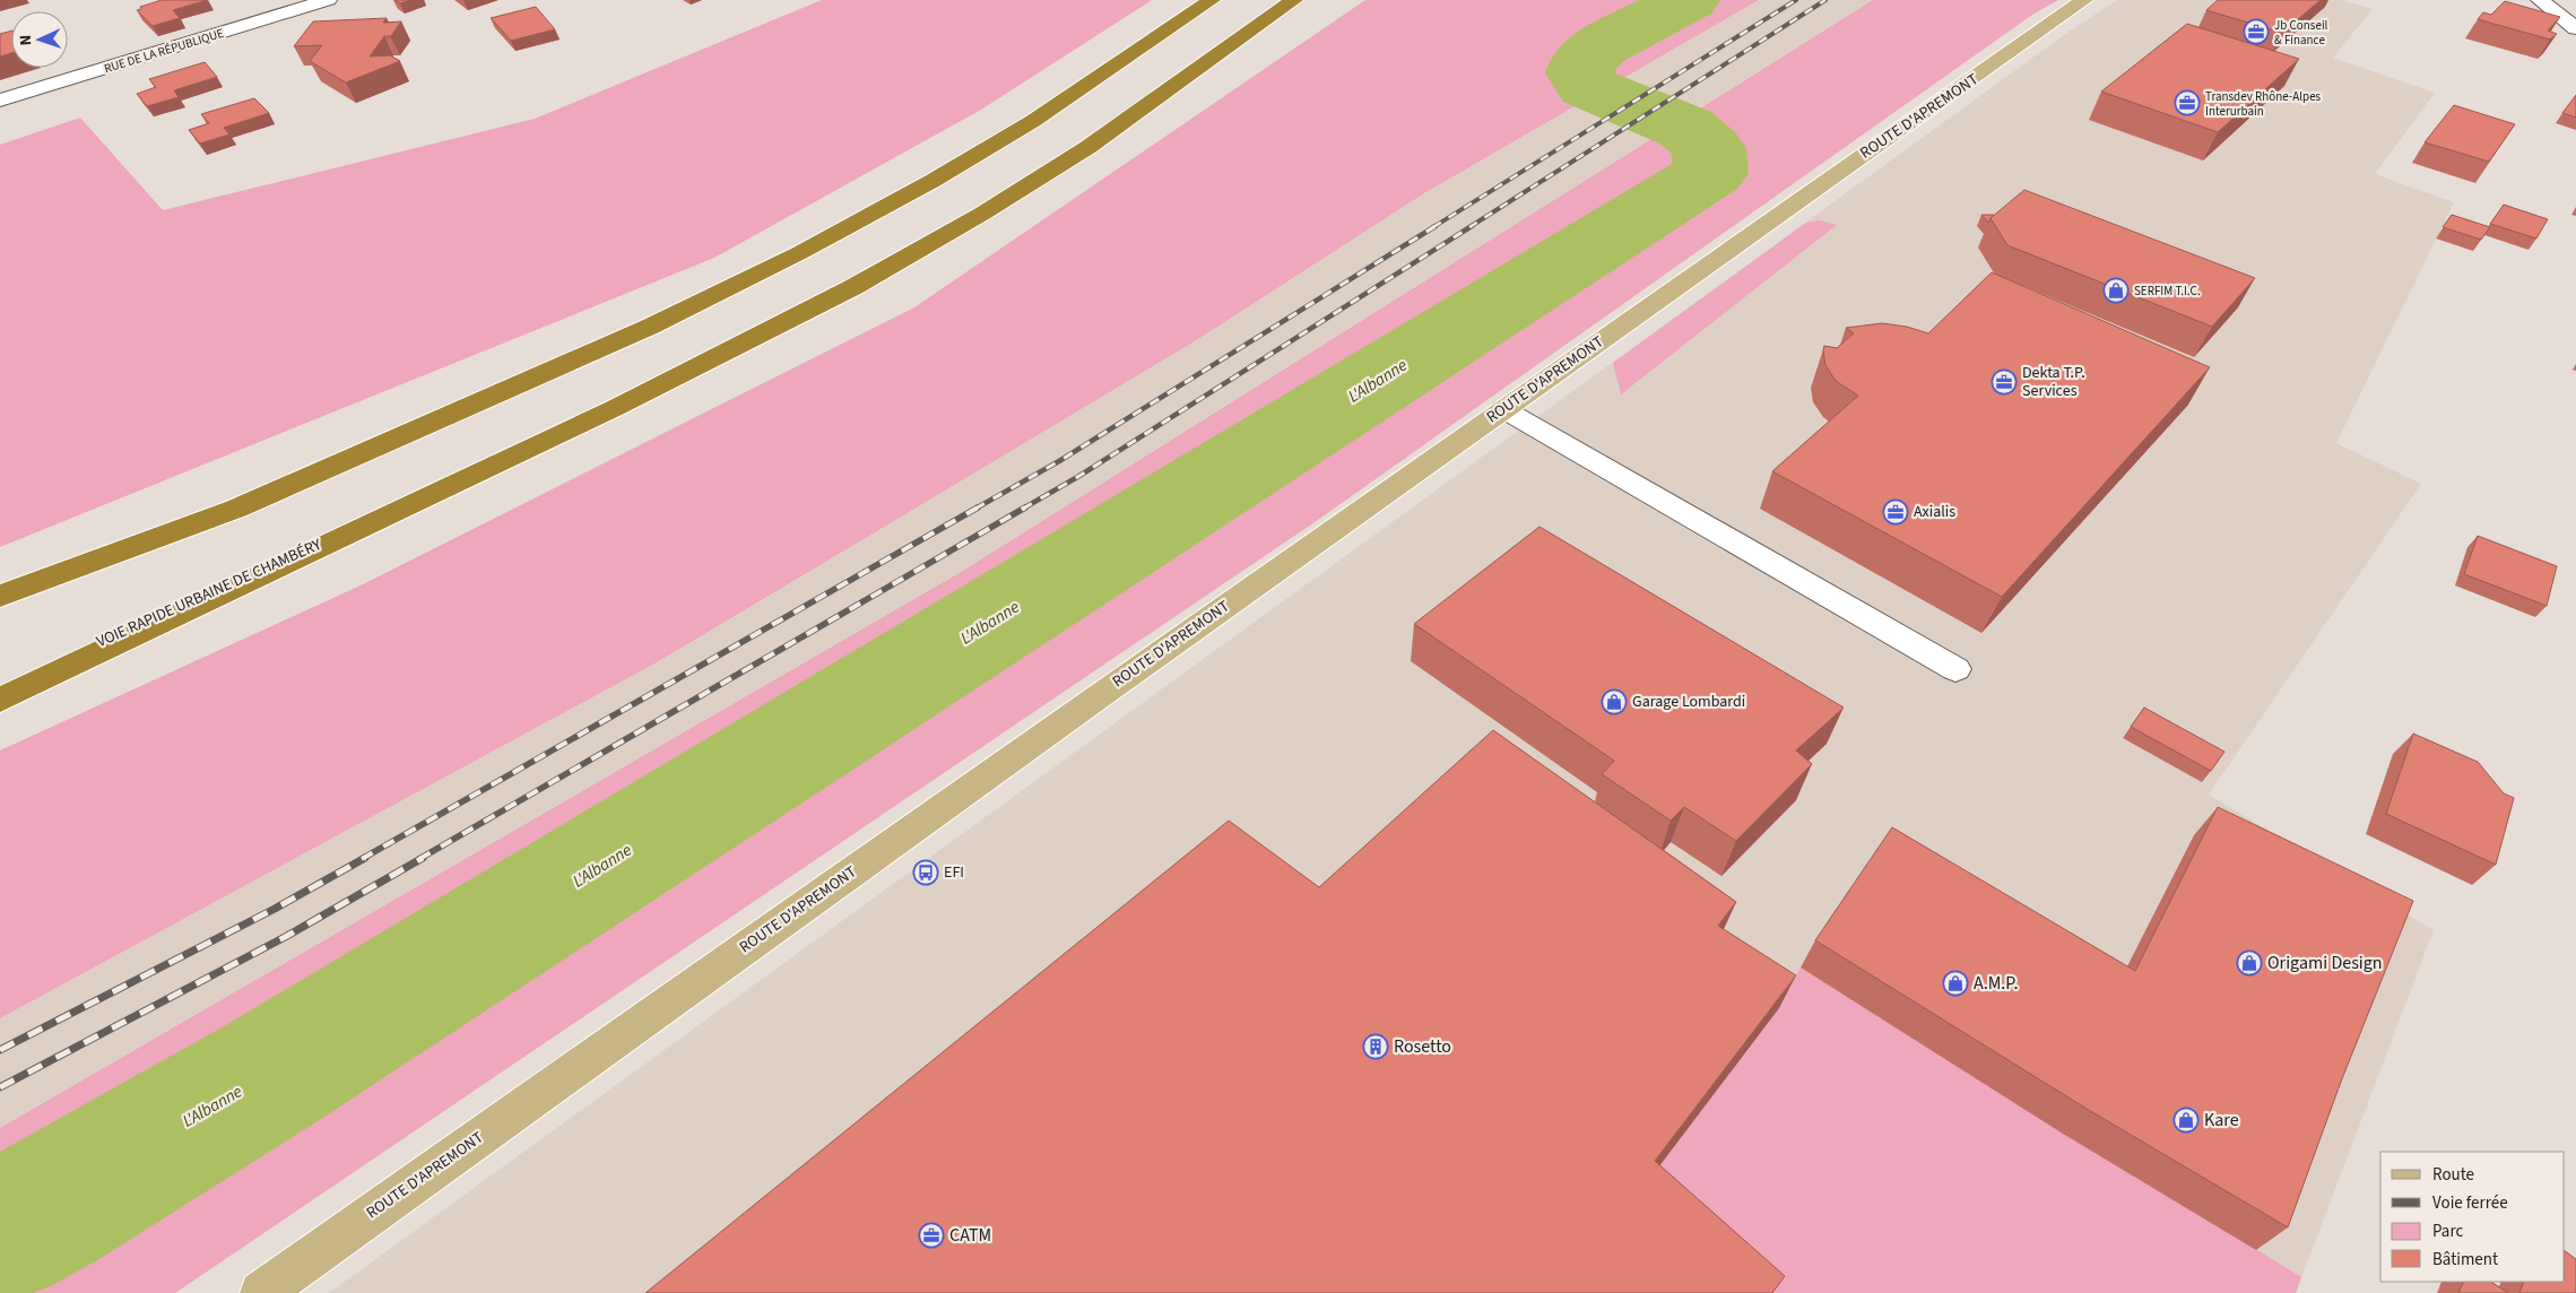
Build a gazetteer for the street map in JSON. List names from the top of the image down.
{
  "streets": {
    "highway": ["VOIE RAPIDE URBAINE DE CHAMBÉRY"],
    "main road": ["ROUTE D'APREMONT"],
    "street": ["RUE DE LA RÉPUBLIQUE"]
  },
  "water": ["L'Albanne"],
  "places": {
    "office": [
      "Jb Conseil & Finance",
      "Transdev Rhône-Alpes Interurbain",
      "Dekta T.P. Services",
      "Axialis",
      "CATM"
    ],
    "shop": [
      "SERFIM T.I.C.",
      "Garage Lombardi",
      "Origami Design",
      "A.M.P.",
      "Kare"
    ],
    "bus stop": ["EFI"],
    "building": ["Rosetto"]
  },
  "legend": [
    "Route",
    "Voie ferrée",
    "Parc",
    "Bâtiment"
  ],
  "north": "left"
}
